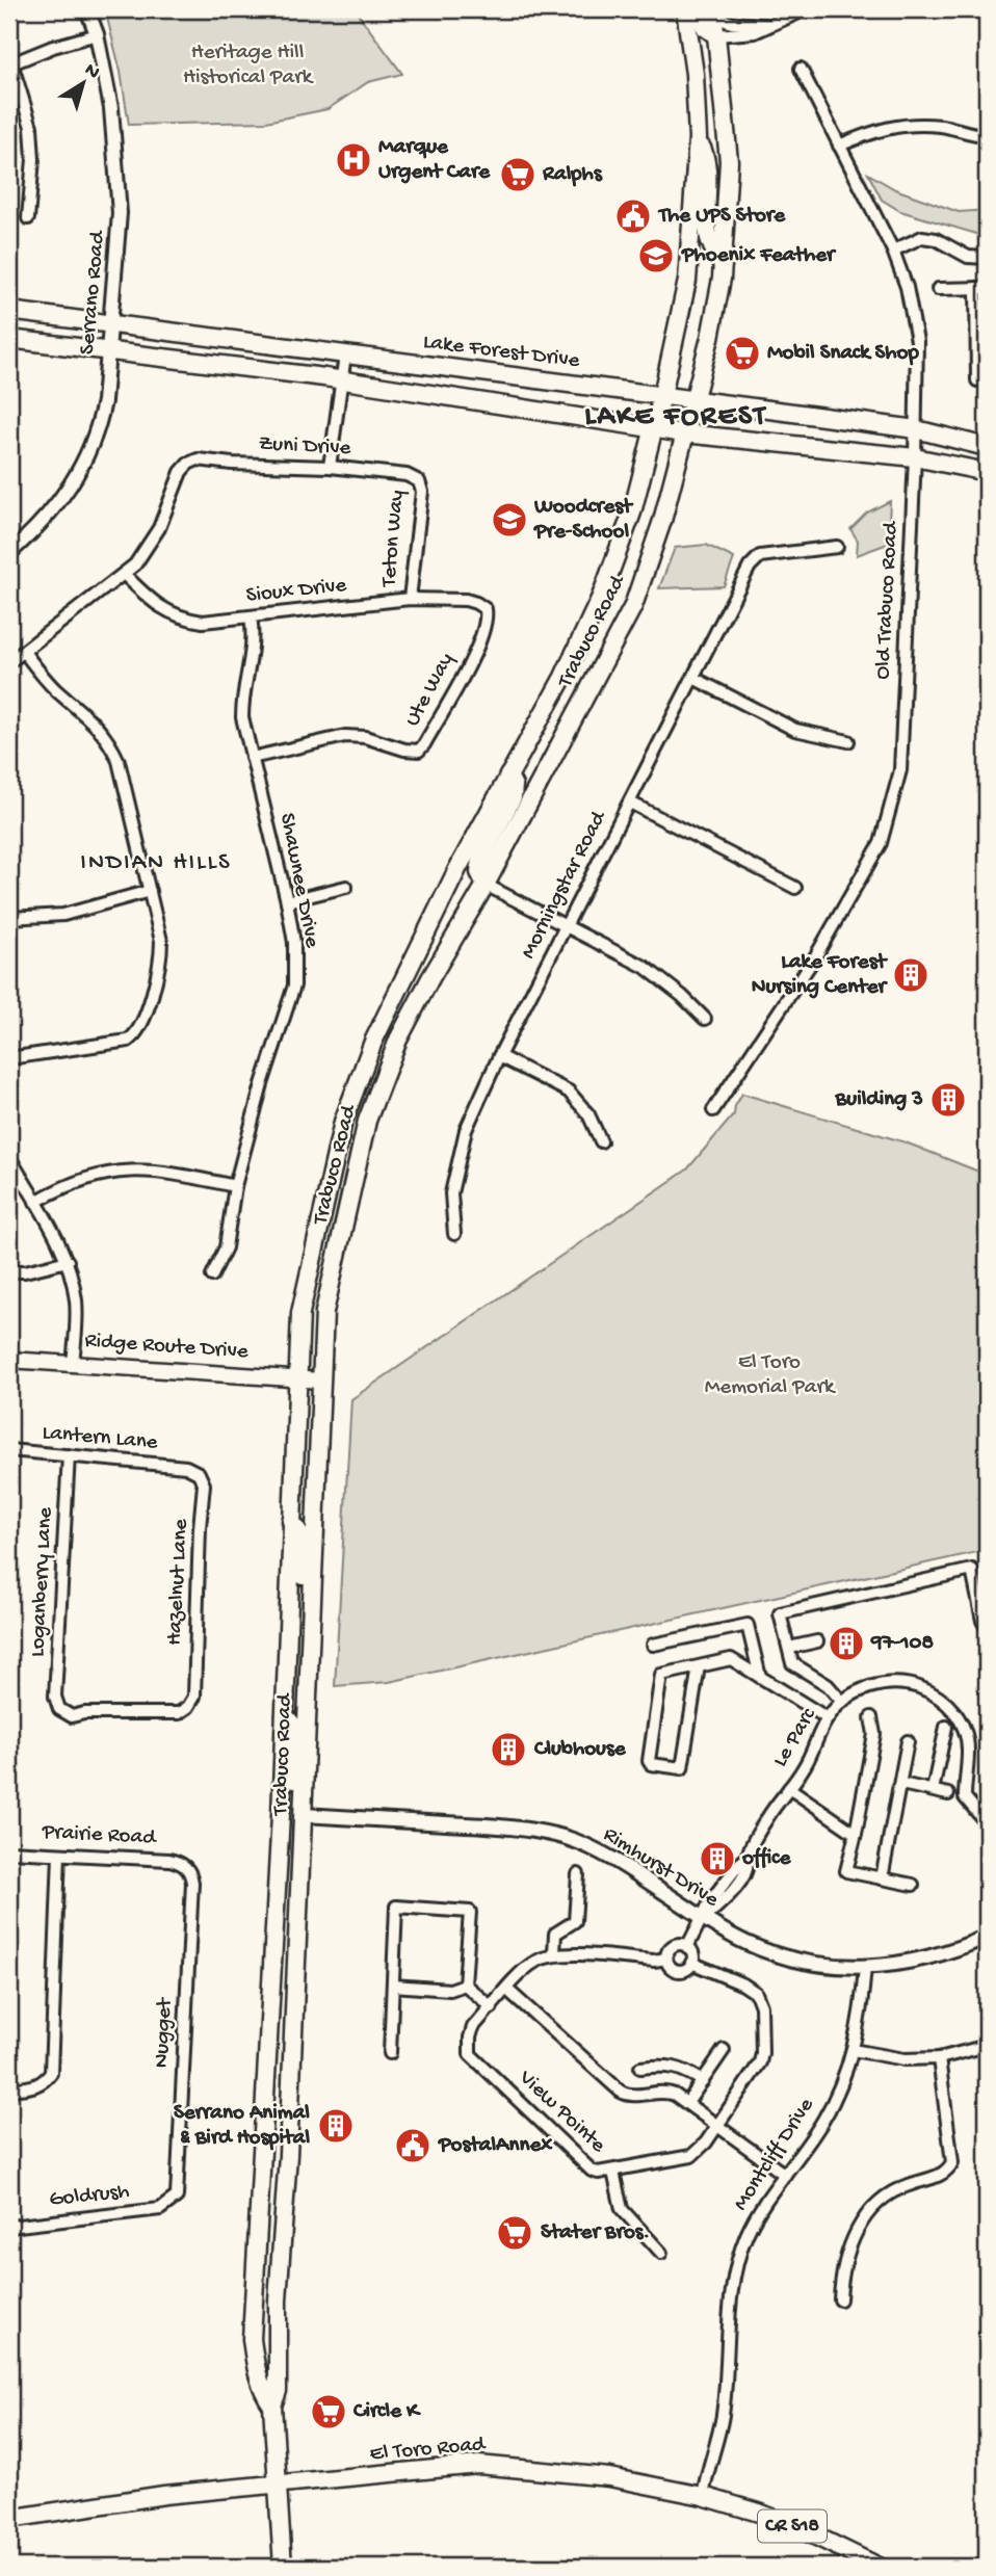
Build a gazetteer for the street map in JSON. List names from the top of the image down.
{
  "streets": {
    "main road": [
      "Lake Forest Drive",
      "Trabuco Road",
      "Ridge Route Drive",
      "El Toro Road",
      "CR S18"
    ],
    "street": [
      "Serrano Road",
      "Zuni Drive",
      "Teton Way",
      "Sioux Drive",
      "Old Trabuco Road",
      "Ute Way",
      "Shawnee Drive",
      "Morningstar Road",
      "Lantern Lane",
      "Loganberry Lane",
      "Hazelnut Lane",
      "Le Parc",
      "Prairie Road",
      "Rimhurst Drive",
      "Nugget",
      "View Pointe",
      "Montcliff Drive",
      "Goldrush"
    ]
  },
  "crossings": [
    ["Serrano Road", "Lake Forest Drive"],
    ["Lake Forest Drive", "Old Trabuco Road"],
    ["Lake Forest Drive", "Trabuco Road"],
    ["Zuni Drive", "Teton Way"],
    ["Zuni Drive", "Sioux Drive"],
    ["Teton Way", "Sioux Drive"],
    ["Sioux Drive", "Ute Way"],
    ["Sioux Drive", "Shawnee Drive"],
    ["Trabuco Road", "Ridge Route Drive"],
    ["Trabuco Road", "Rimhurst Drive"],
    ["Trabuco Road", "El Toro Road"],
    ["Ute Way", "Shawnee Drive"],
    ["Lantern Lane", "Loganberry Lane"],
    ["Lantern Lane", "Hazelnut Lane"],
    ["Loganberry Lane", "Hazelnut Lane"],
    ["Le Parc", "Rimhurst Drive"],
    ["Le Parc", "View Pointe"],
    ["Prairie Road", "Nugget"],
    ["Rimhurst Drive", "Montcliff Drive"],
    ["Nugget", "Goldrush"],
    ["Montcliff Drive", "El Toro Road"]
  ],
  "districts": ["LAKE FOREST", "INDIAN HILLS"],
  "parks": ["Heritage Hill Historical Park", "El Toro Memorial Park"],
  "places": {
    "hospital": ["Marque Urgent Care"],
    "supermarket": [
      "Ralphs",
      "Mobil Snack Shop",
      "Stater Bros.",
      "Circle K"
    ],
    "public building": ["The UPS Store", "PostalAnnex"],
    "school or university": ["Phoenix Feather", "Woodcrest Pre-School"],
    "building": [
      "Lake Forest Nursing Center",
      "Building 3",
      "97-108",
      "Clubhouse",
      "office",
      "Serrano Animal & Bird Hospital"
    ]
  },
  "north": "top right"
}
